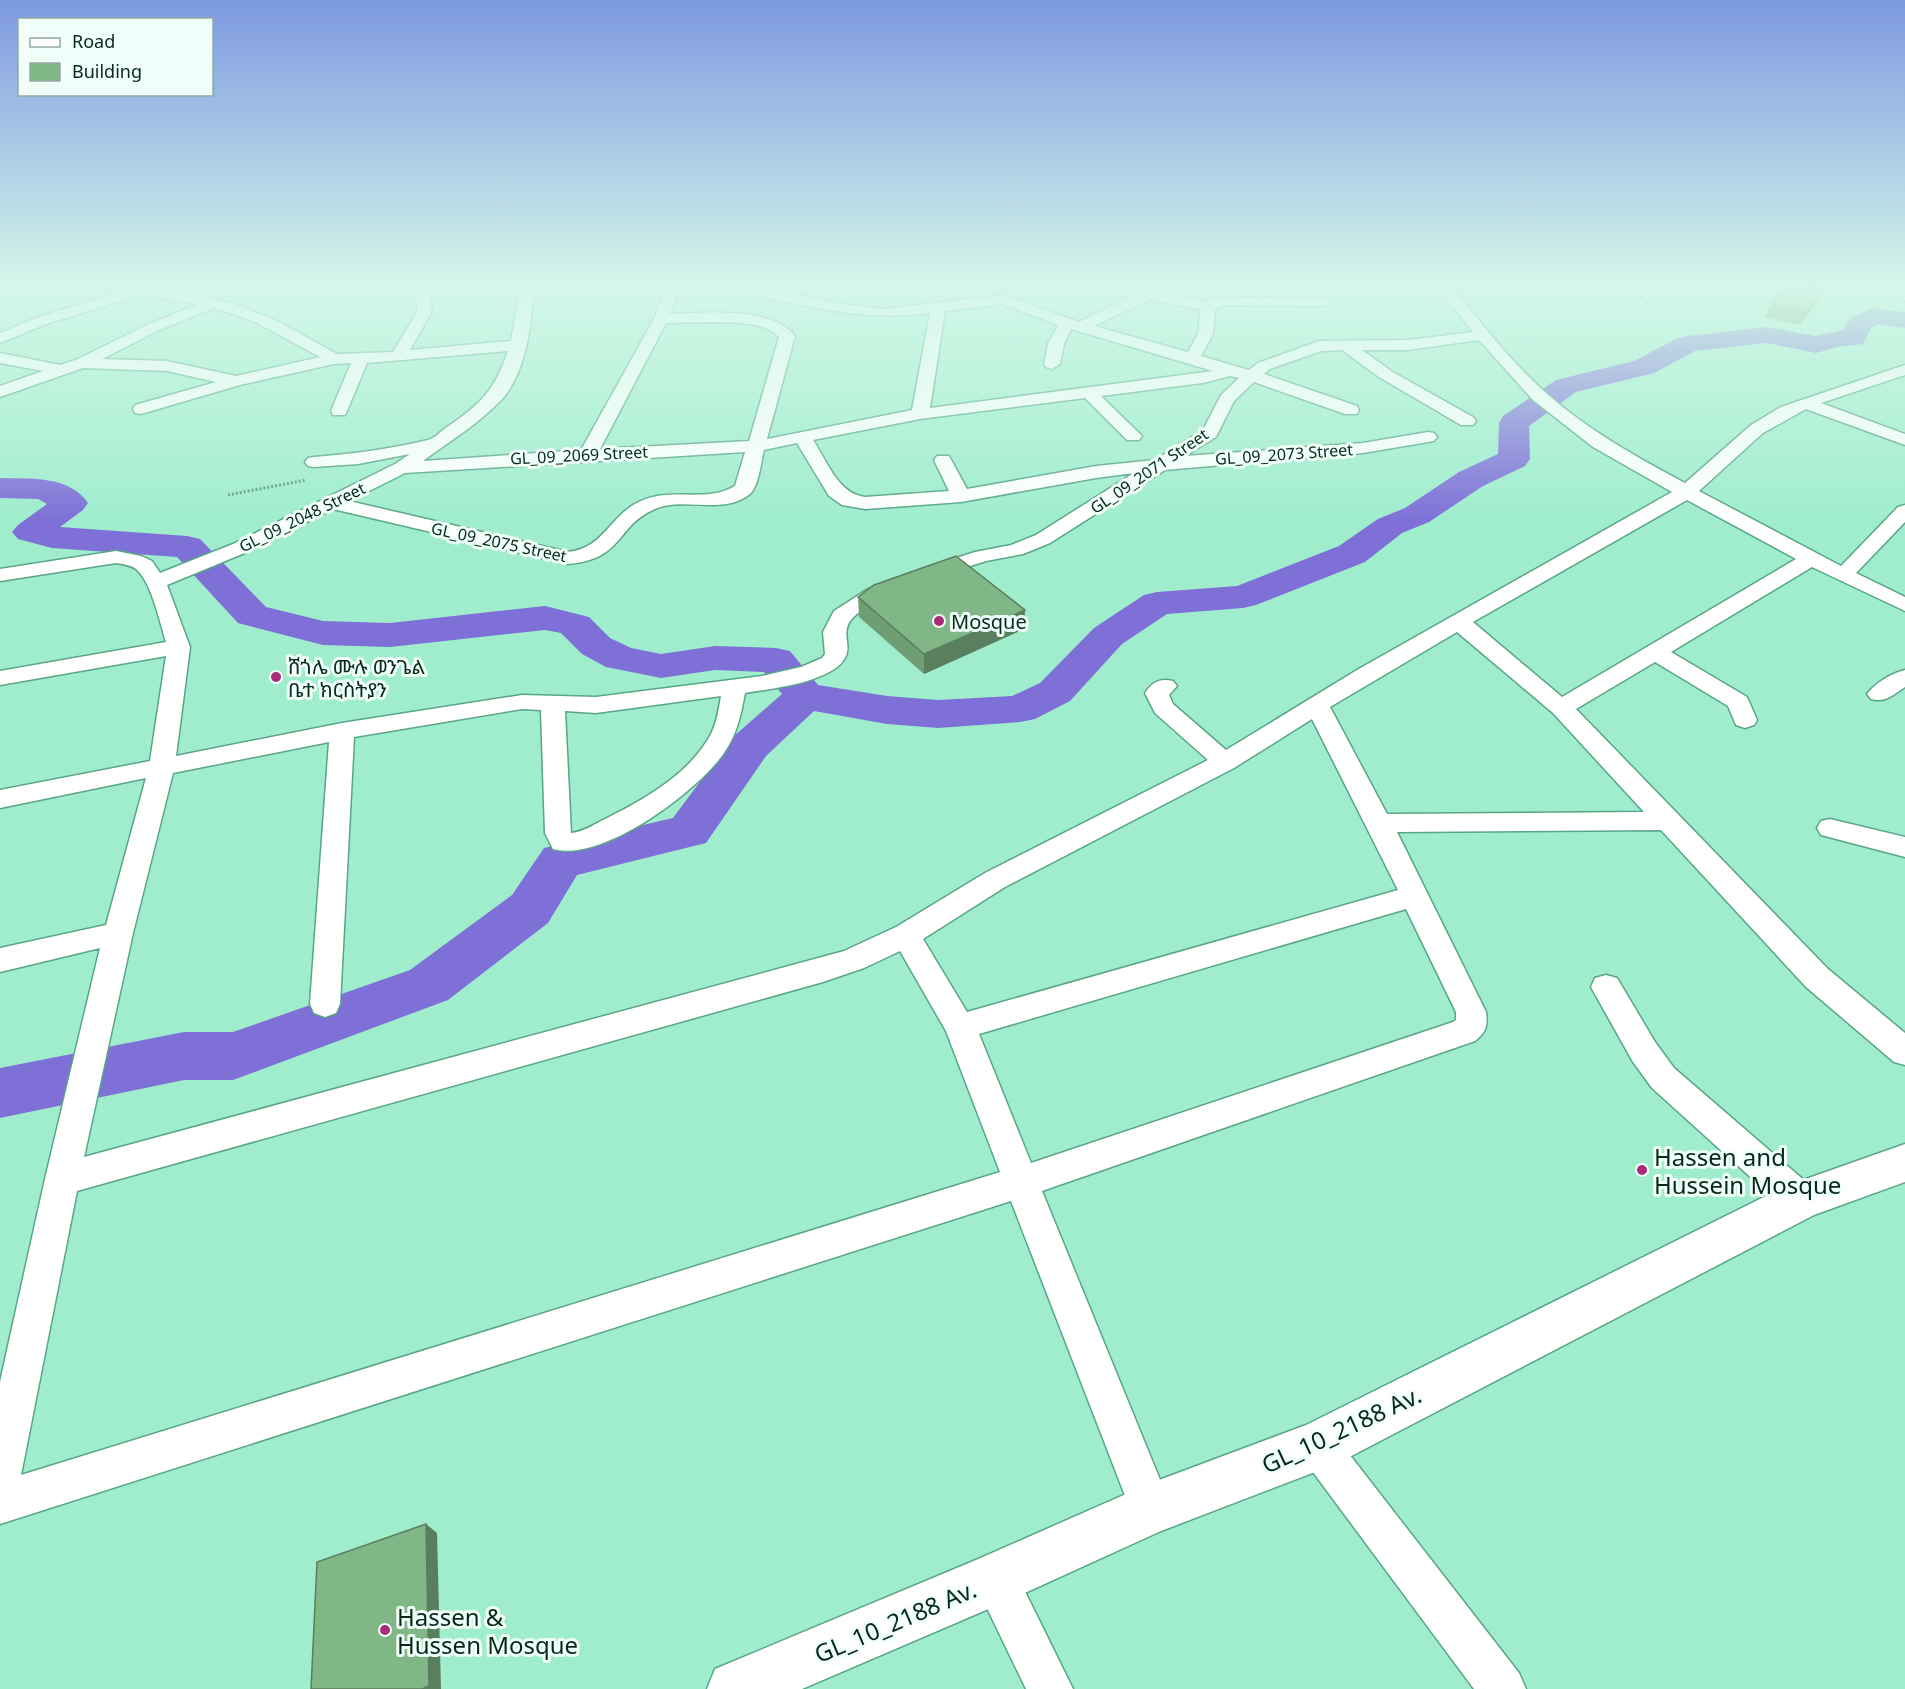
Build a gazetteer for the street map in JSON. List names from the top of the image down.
{
  "streets": {
    "main road": ["GL_10_2188 Av."],
    "street": [
      "GL_09_2073 Street",
      "GL_09_2069 Street",
      "GL_09_2071 Street",
      "GL_09_2048 Street",
      "GL_09_2075 Street"
    ]
  },
  "crossings": [
    ["GL_09_2073 Street", "GL_09_2069 Street"],
    ["GL_09_2073 Street", "GL_09_2071 Street"],
    ["GL_09_2069 Street", "GL_09_2048 Street"],
    ["GL_09_2069 Street", "GL_09_2075 Street"],
    ["GL_09_2048 Street", "GL_09_2075 Street"]
  ],
  "places": [
    "Mosque",
    "ሸጎሌ ሙሉ ወንጌል ቤተ ክርስትያን",
    "Hassen and Hussein Mosque",
    "Hassen & Hussen Mosque"
  ],
  "legend": ["Road", "Building"]
}
